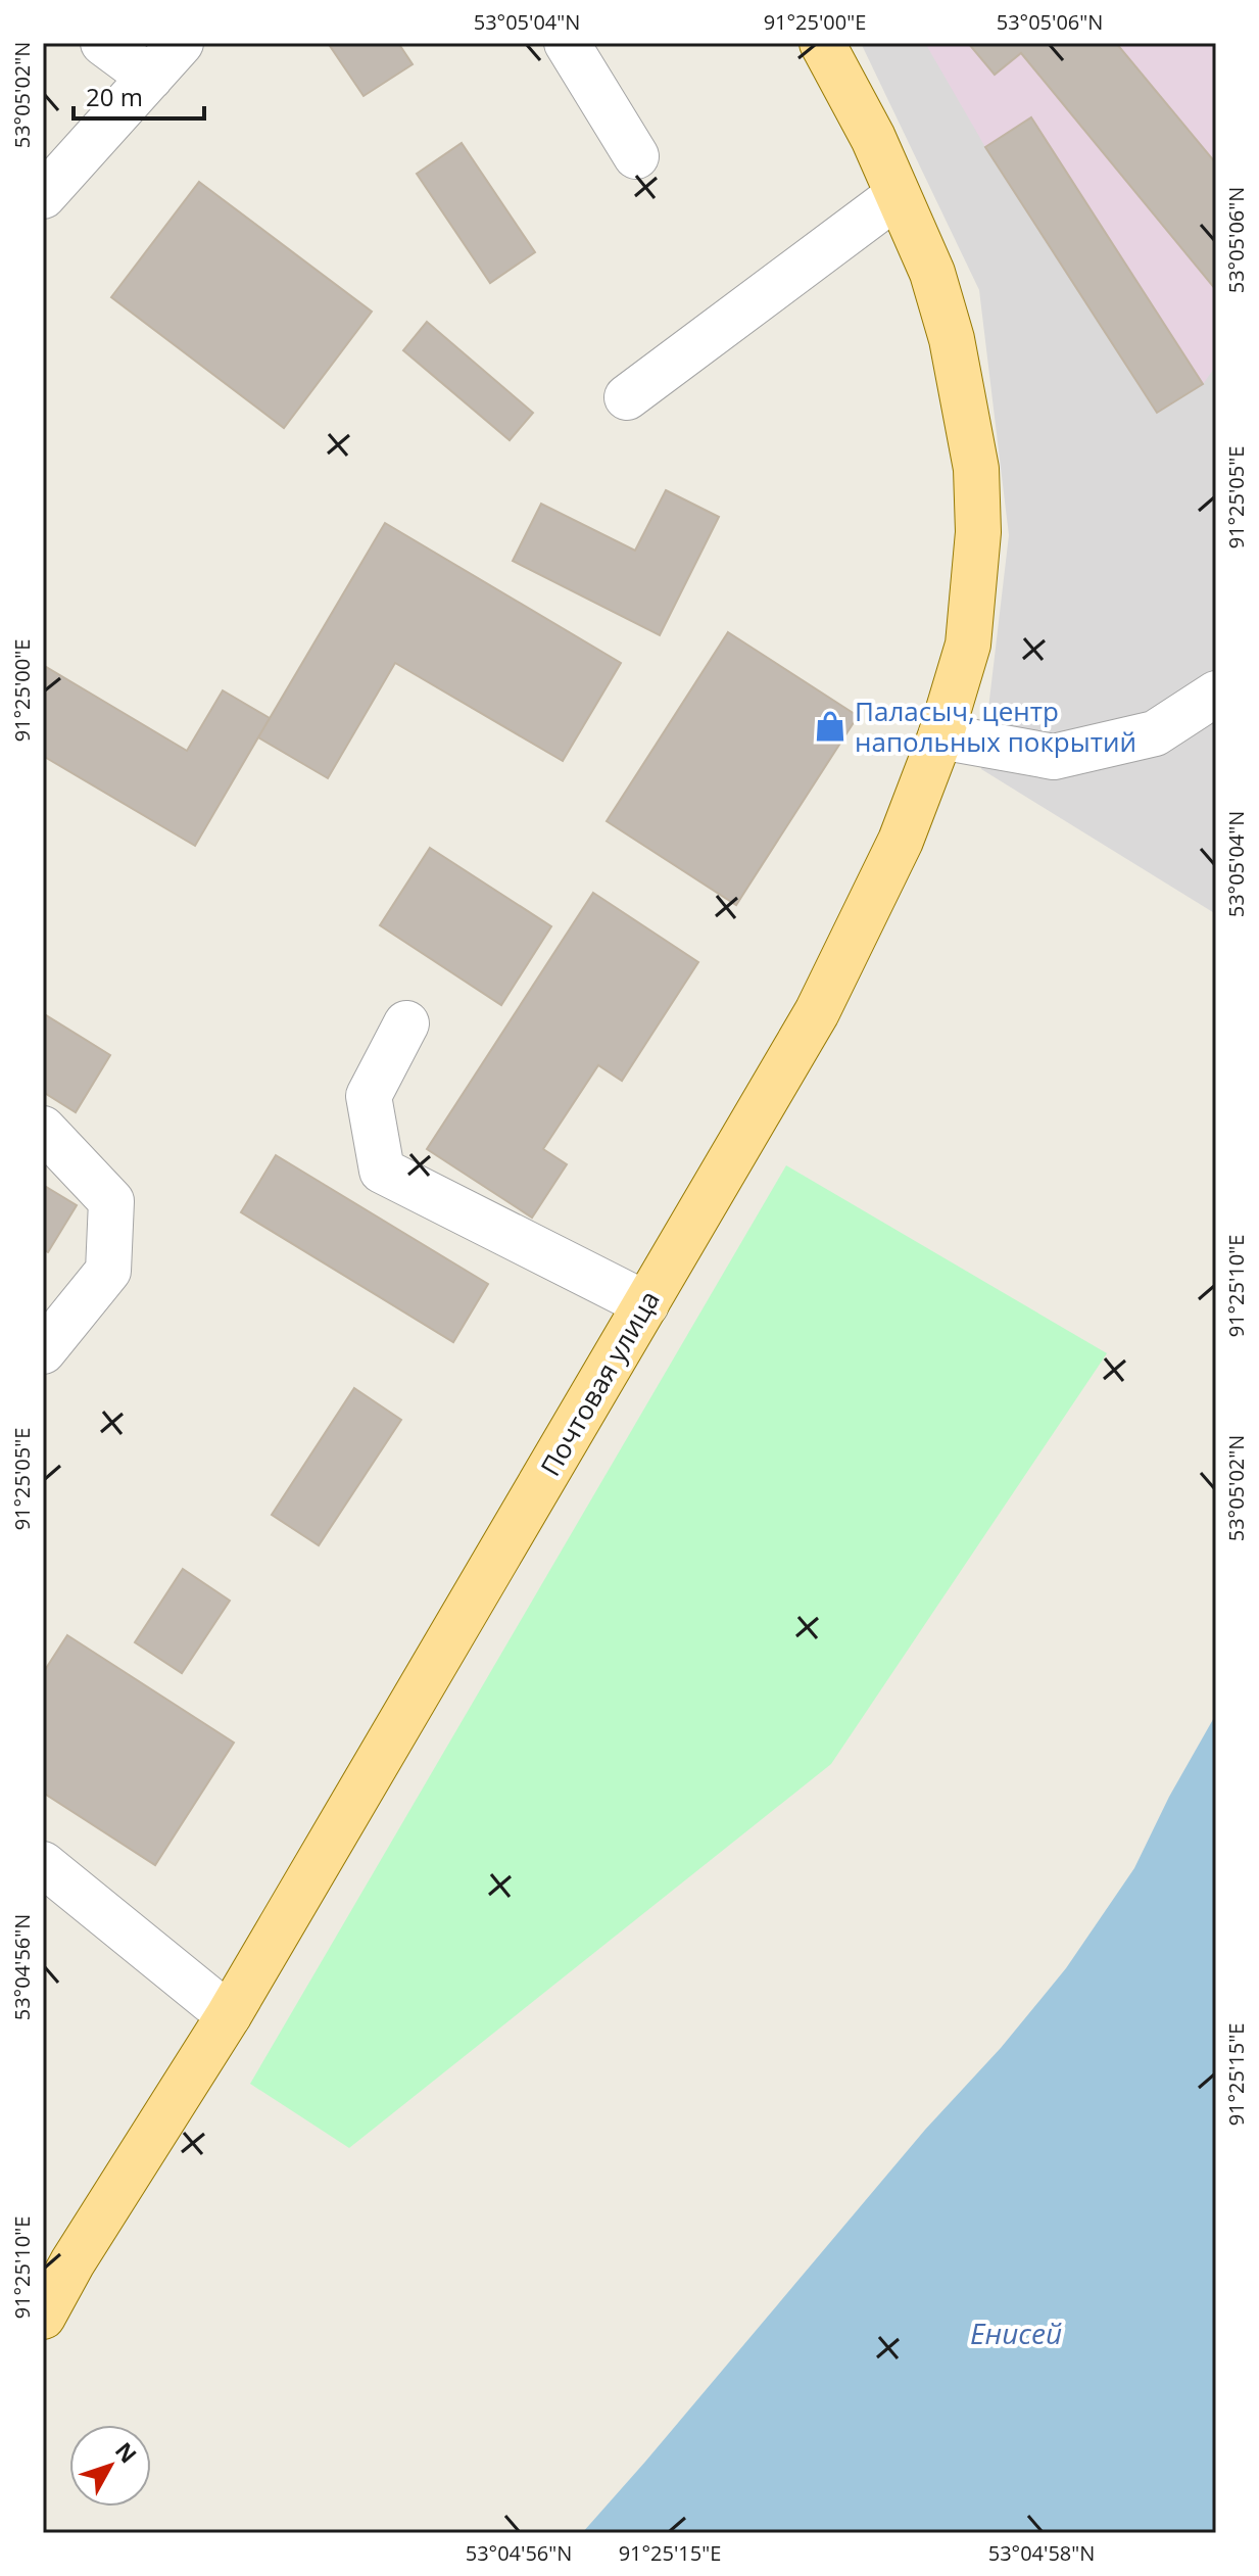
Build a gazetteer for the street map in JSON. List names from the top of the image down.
{
  "streets": {
    "main road": ["Почтовая улица"]
  },
  "water": ["Енисей"],
  "places": {
    "shop": ["Паласыч, центр напольных покрытий"]
  },
  "scale_bar": "20 m",
  "north": "top right",
  "coordinates": [
    "53°05'04\"N",
    "91°25'00\"E",
    "53°05'06\"N",
    "53°05'02\"N",
    "91°25'05\"E",
    "91°25'10\"E",
    "53°04'56\"N",
    "91°25'15\"E",
    "53°04'58\"N"
  ]
}
